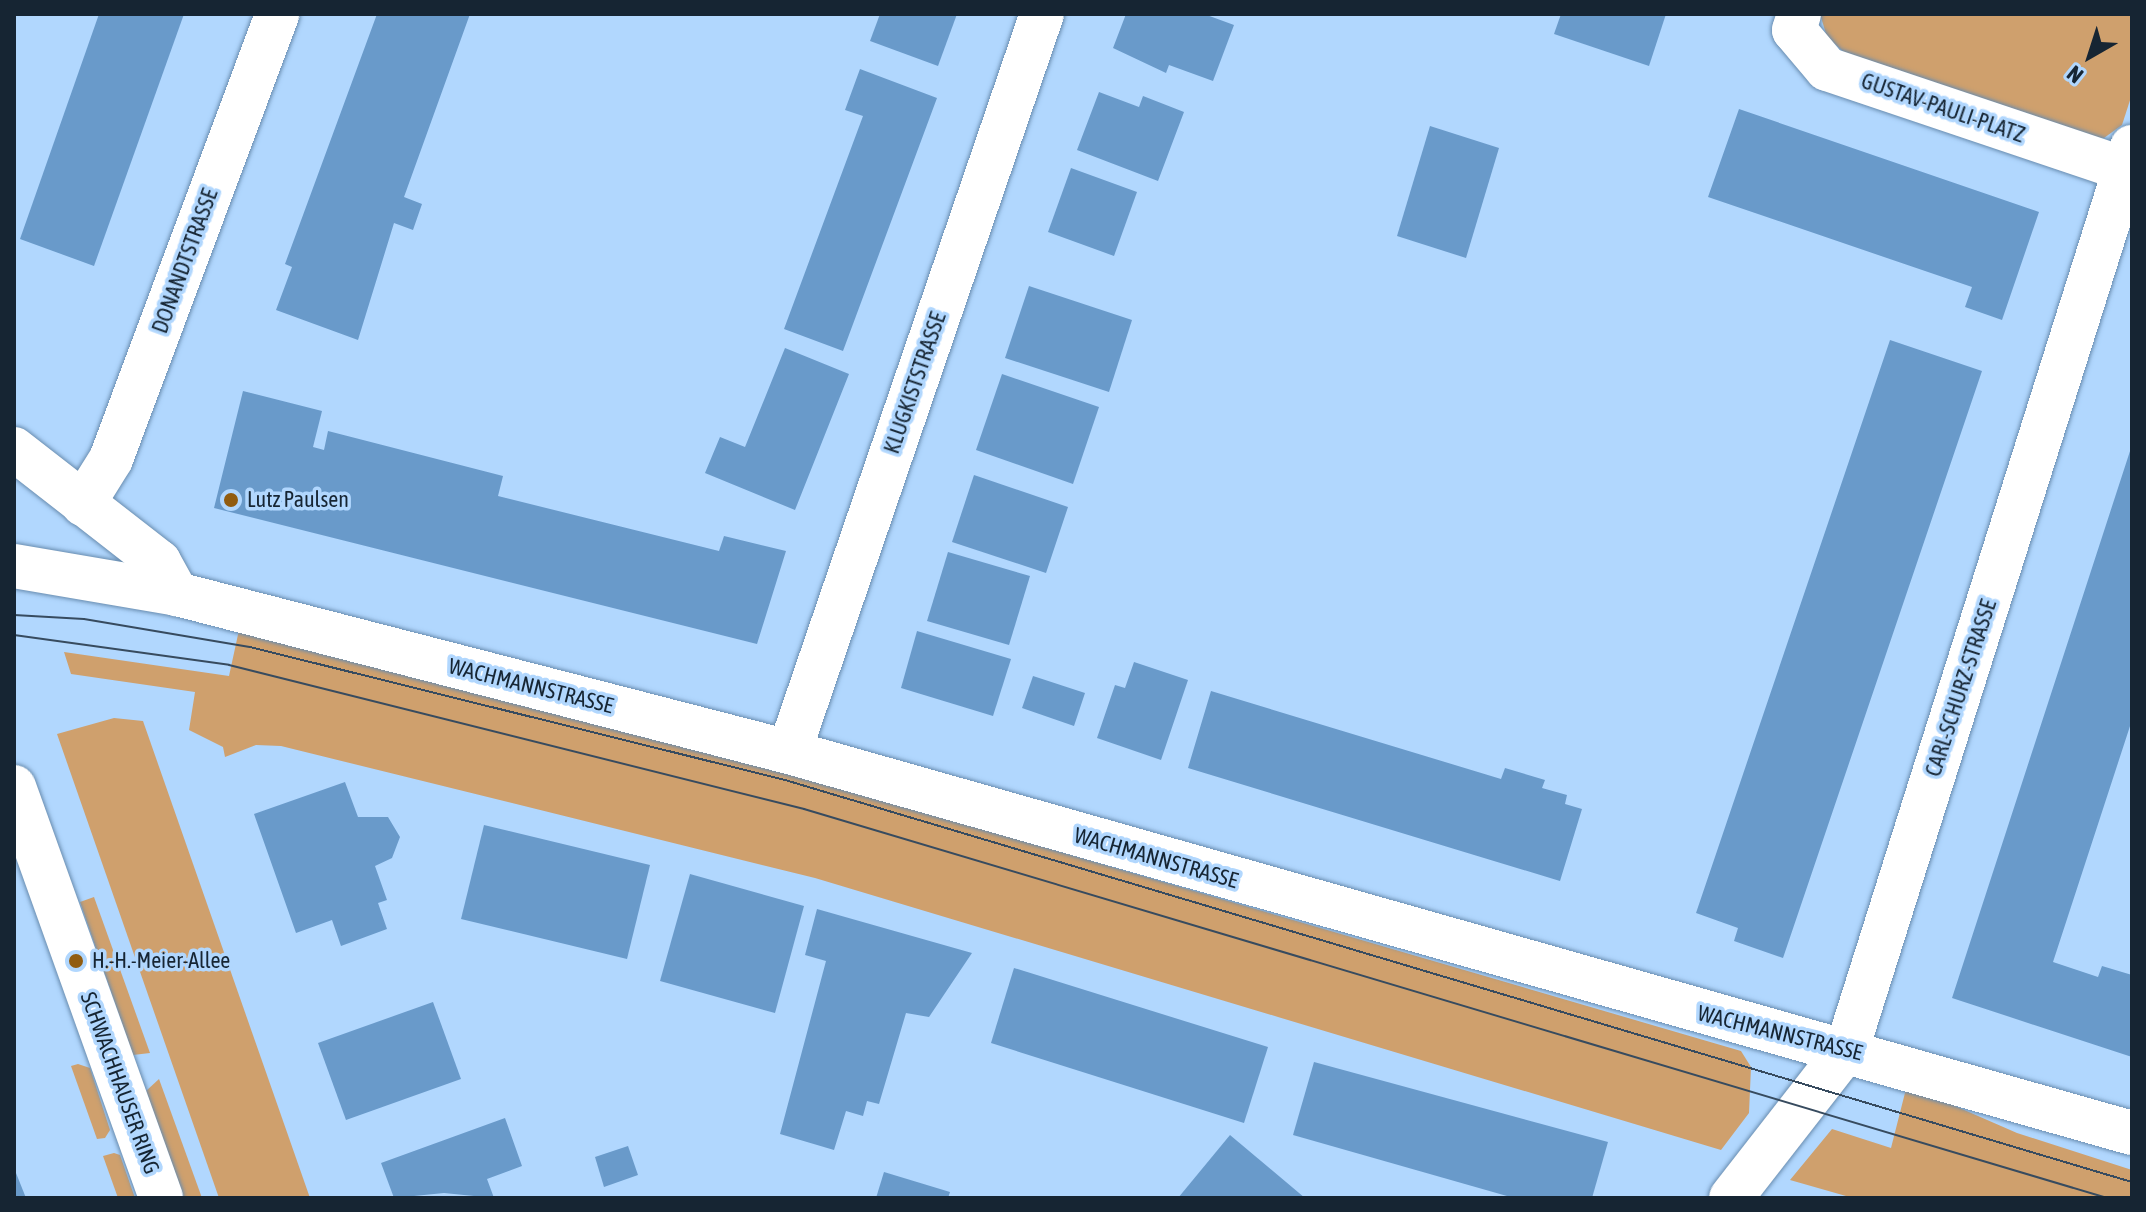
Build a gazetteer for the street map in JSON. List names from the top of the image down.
{
  "streets": {
    "street": [
      "GUSTAV-PAULI-PLATZ",
      "DONANDTSTRASSE",
      "KLUGKISTSTRASSE",
      "WACHMANNSTRASSE",
      "CARL-SCHURZ-STRASSE",
      "SCHWACHHAUSER RING"
    ]
  },
  "crossings": [
    ["GUSTAV-PAULI-PLATZ", "CARL-SCHURZ-STRASSE"],
    ["KLUGKISTSTRASSE", "WACHMANNSTRASSE"],
    ["WACHMANNSTRASSE", "CARL-SCHURZ-STRASSE"]
  ],
  "places": ["Lutz Paulsen", "H.-H.-Meier-Allee"],
  "north": "bottom left"
}
